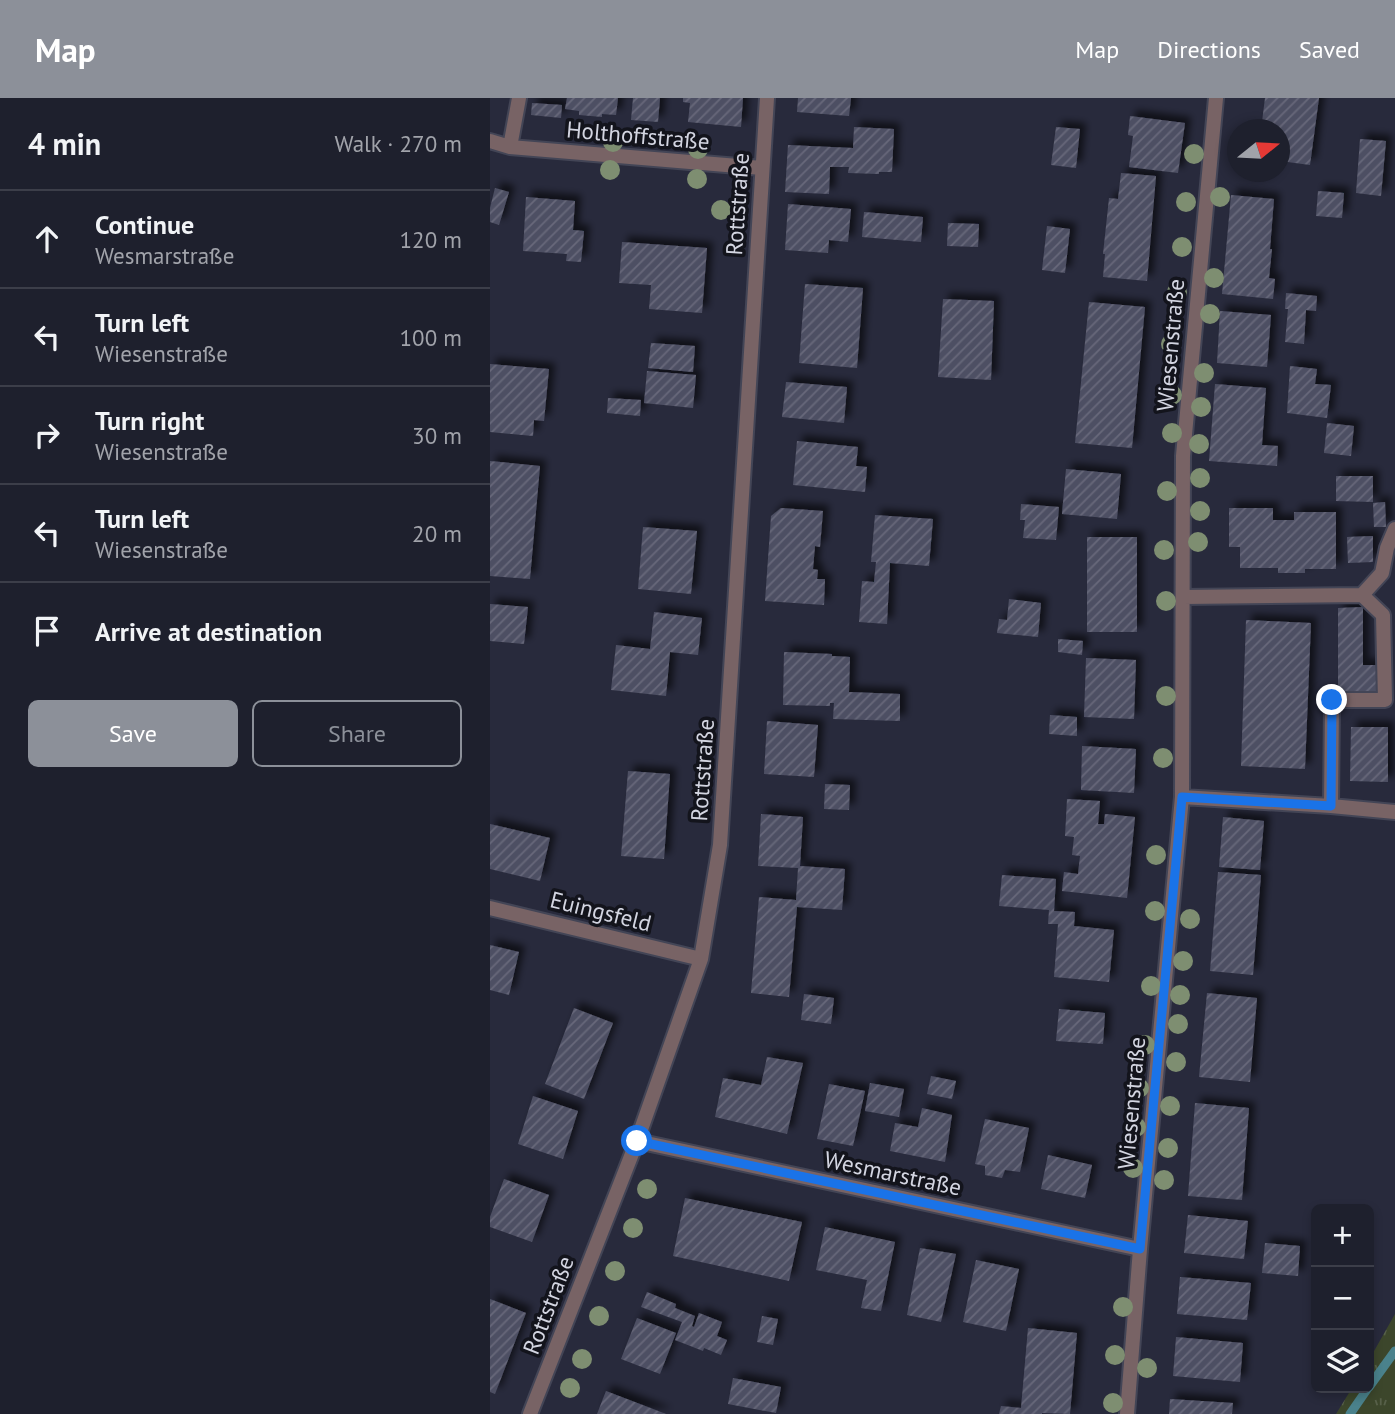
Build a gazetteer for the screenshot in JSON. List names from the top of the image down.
{
  "streets": {
    "street": [
      "Holthoffstraße",
      "Rottstraße",
      "Wiesenstraße",
      "Euingsfeld",
      "Wesmarstraße"
    ]
  },
  "crossings": [
    ["Holthoffstraße", "Rottstraße"],
    ["Rottstraße", "Euingsfeld"],
    ["Rottstraße", "Wesmarstraße"],
    ["Wiesenstraße", "Wesmarstraße"]
  ],
  "north": "right",
  "page": {
    "header": "Map",
    "nav": ["Map", "Directions", "Saved"],
    "heading": ["4 min", "Walk · 270 m"],
    "list": [
      ["Continue", "Wesmarstraße", "120 m"],
      ["Turn left", "Wiesenstraße", "100 m"],
      ["Turn right", "Wiesenstraße", "30 m"],
      ["Turn left", "Wiesenstraße", "20 m"],
      "Arrive at destination"
    ],
    "buttons": ["Save", "Share"],
    "map_buttons": ["+", "−"]
  }
}
